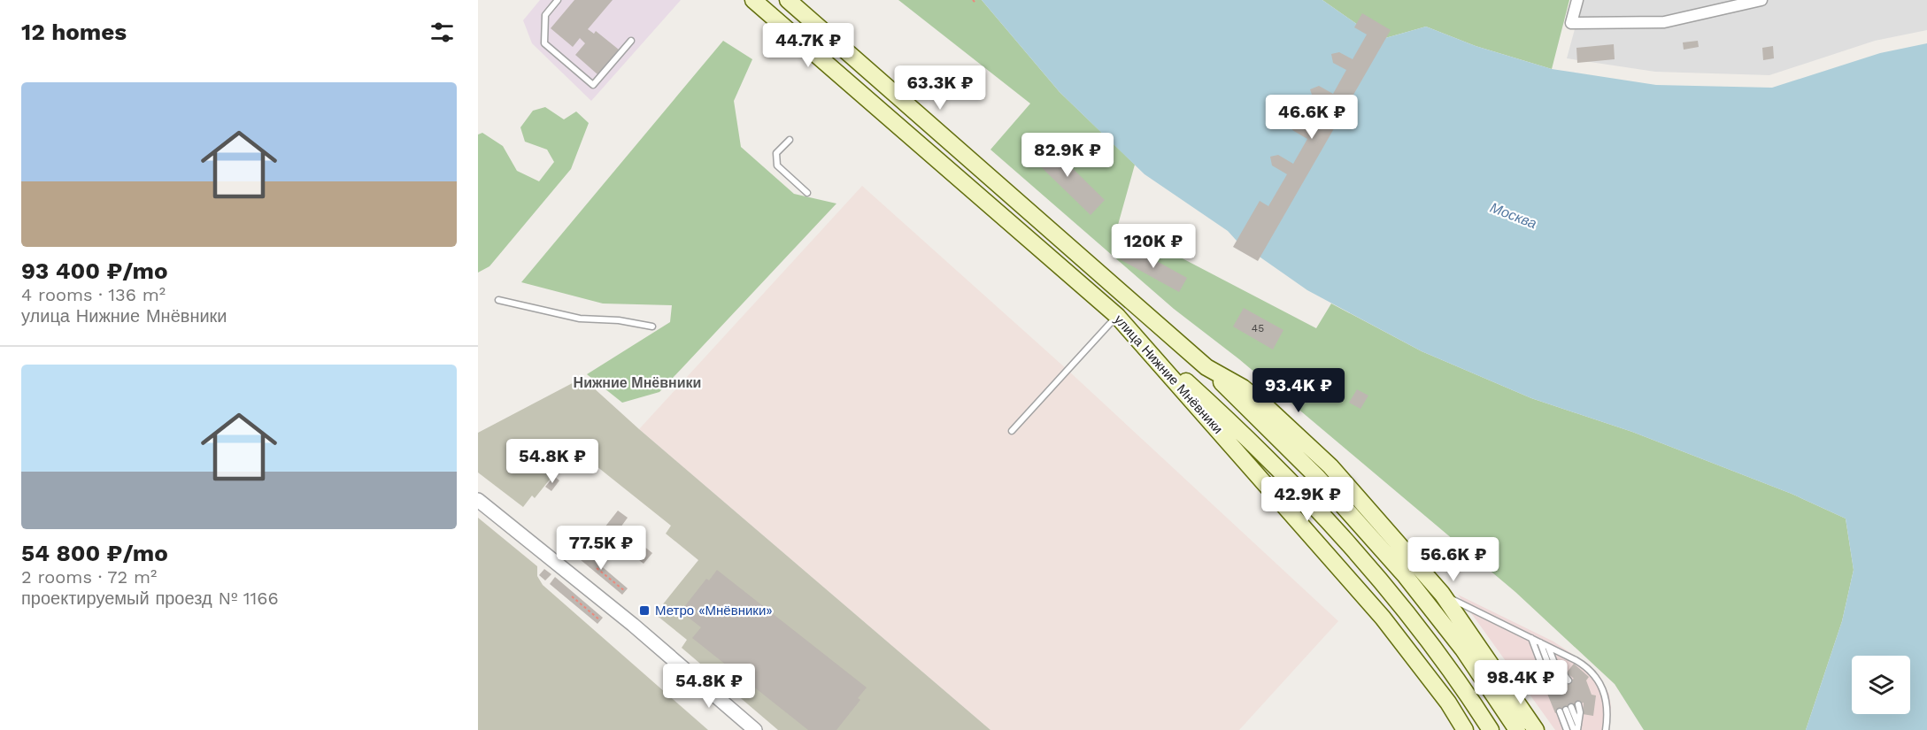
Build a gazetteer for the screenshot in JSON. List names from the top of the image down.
{
  "streets": {
    "main road": ["улица Нижние Мнёвники"]
  },
  "districts": ["Нижние Мнёвники"],
  "water": ["Москва"],
  "places": {
    "transit": ["Метро «Мнёвники»"]
  },
  "house_numbers": ["45"],
  "page": {
    "heading": "12 homes",
    "price": [
      "44.7K ₽",
      "63.3K ₽",
      "46.6K ₽",
      "82.9K ₽",
      "120K ₽",
      "93.4K ₽",
      "54.8K ₽",
      "42.9K ₽",
      "77.5K ₽",
      "56.6K ₽",
      "98.4K ₽",
      "54.8K ₽"
    ],
    "list": [
      {
        "name": "93 400 ₽/mo",
        "note": "4 rooms · 136 m² · улица Нижние Мнёвники"
      },
      {
        "name": "54 800 ₽/mo",
        "note": "2 rooms · 72 m² · проектируемый проезд № 1166"
      }
    ]
  }
}
